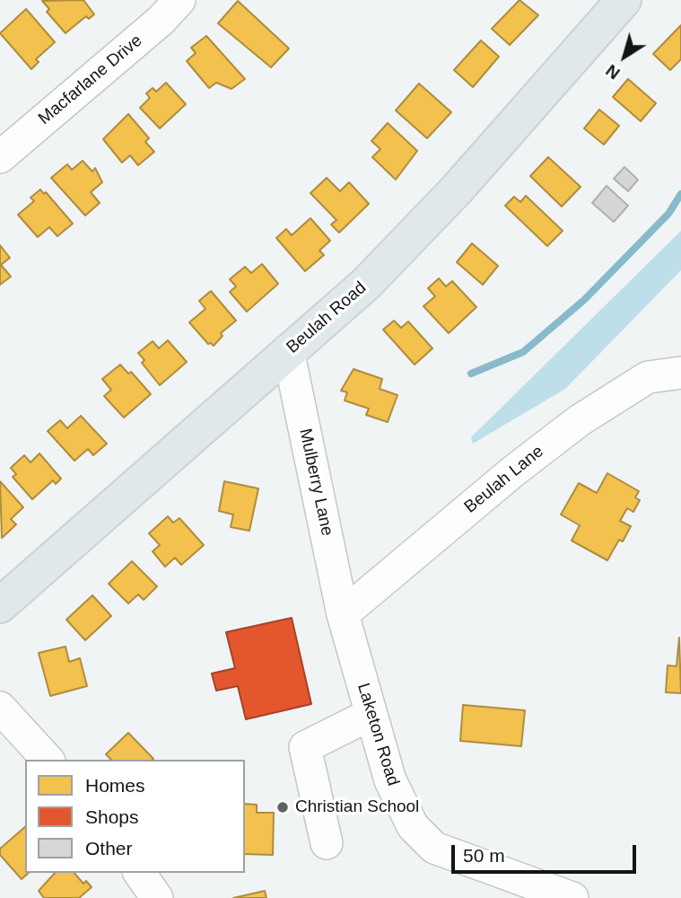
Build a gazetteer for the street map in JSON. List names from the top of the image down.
{
  "streets": {
    "main road": ["Beulah Road"],
    "street": [
      "Macfarlane Drive",
      "Beulah Lane",
      "Mulberry Lane",
      "Laketon Road"
    ]
  },
  "crossings": [
    ["Beulah Road", "Mulberry Lane"],
    ["Beulah Lane", "Mulberry Lane"],
    ["Beulah Lane", "Laketon Road"],
    ["Mulberry Lane", "Laketon Road"]
  ],
  "places": ["Christian School"],
  "legend": ["Homes", "Shops", "Other"],
  "scale_bar": "50 m",
  "north": "bottom left"
}
